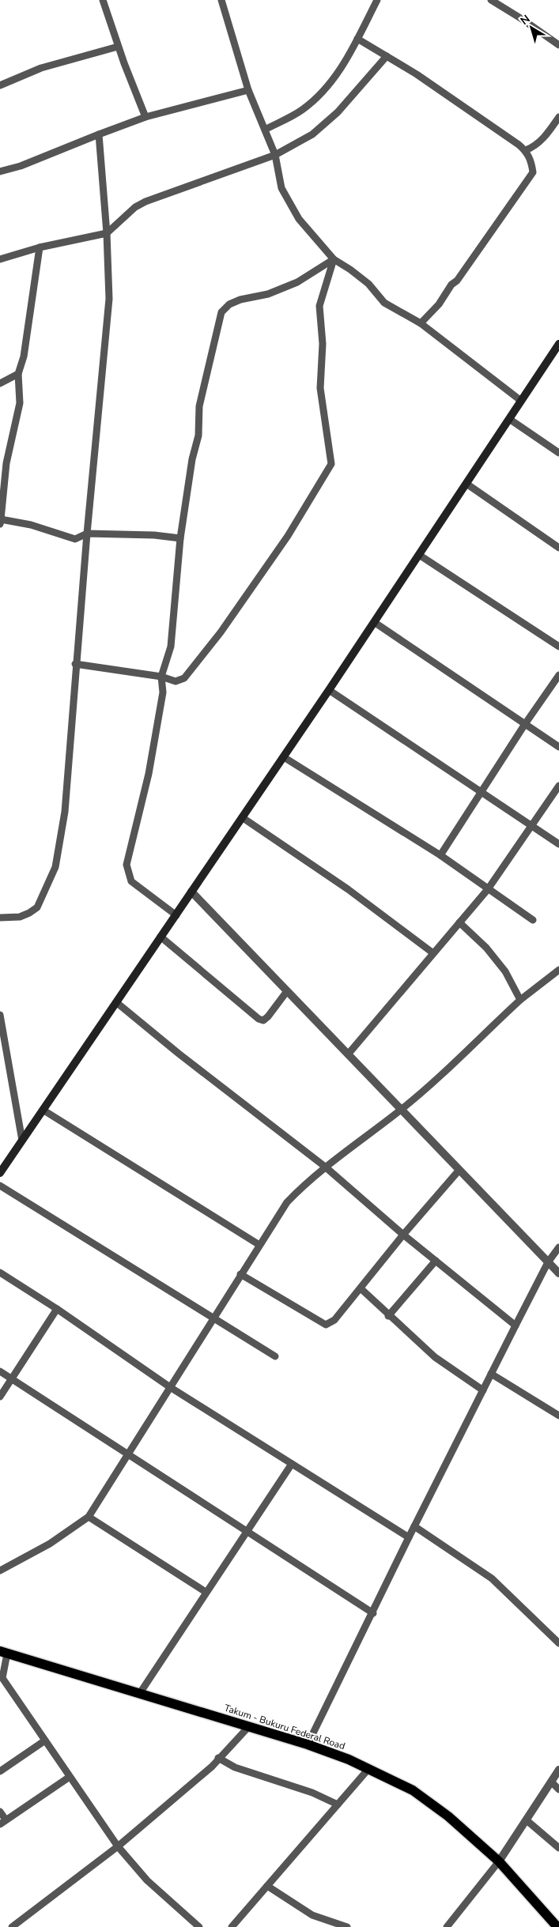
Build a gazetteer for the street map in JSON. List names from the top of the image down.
{
  "streets": {
    "main road": ["Takum - Bukuru Federal Road"]
  },
  "north": "top left"
}
